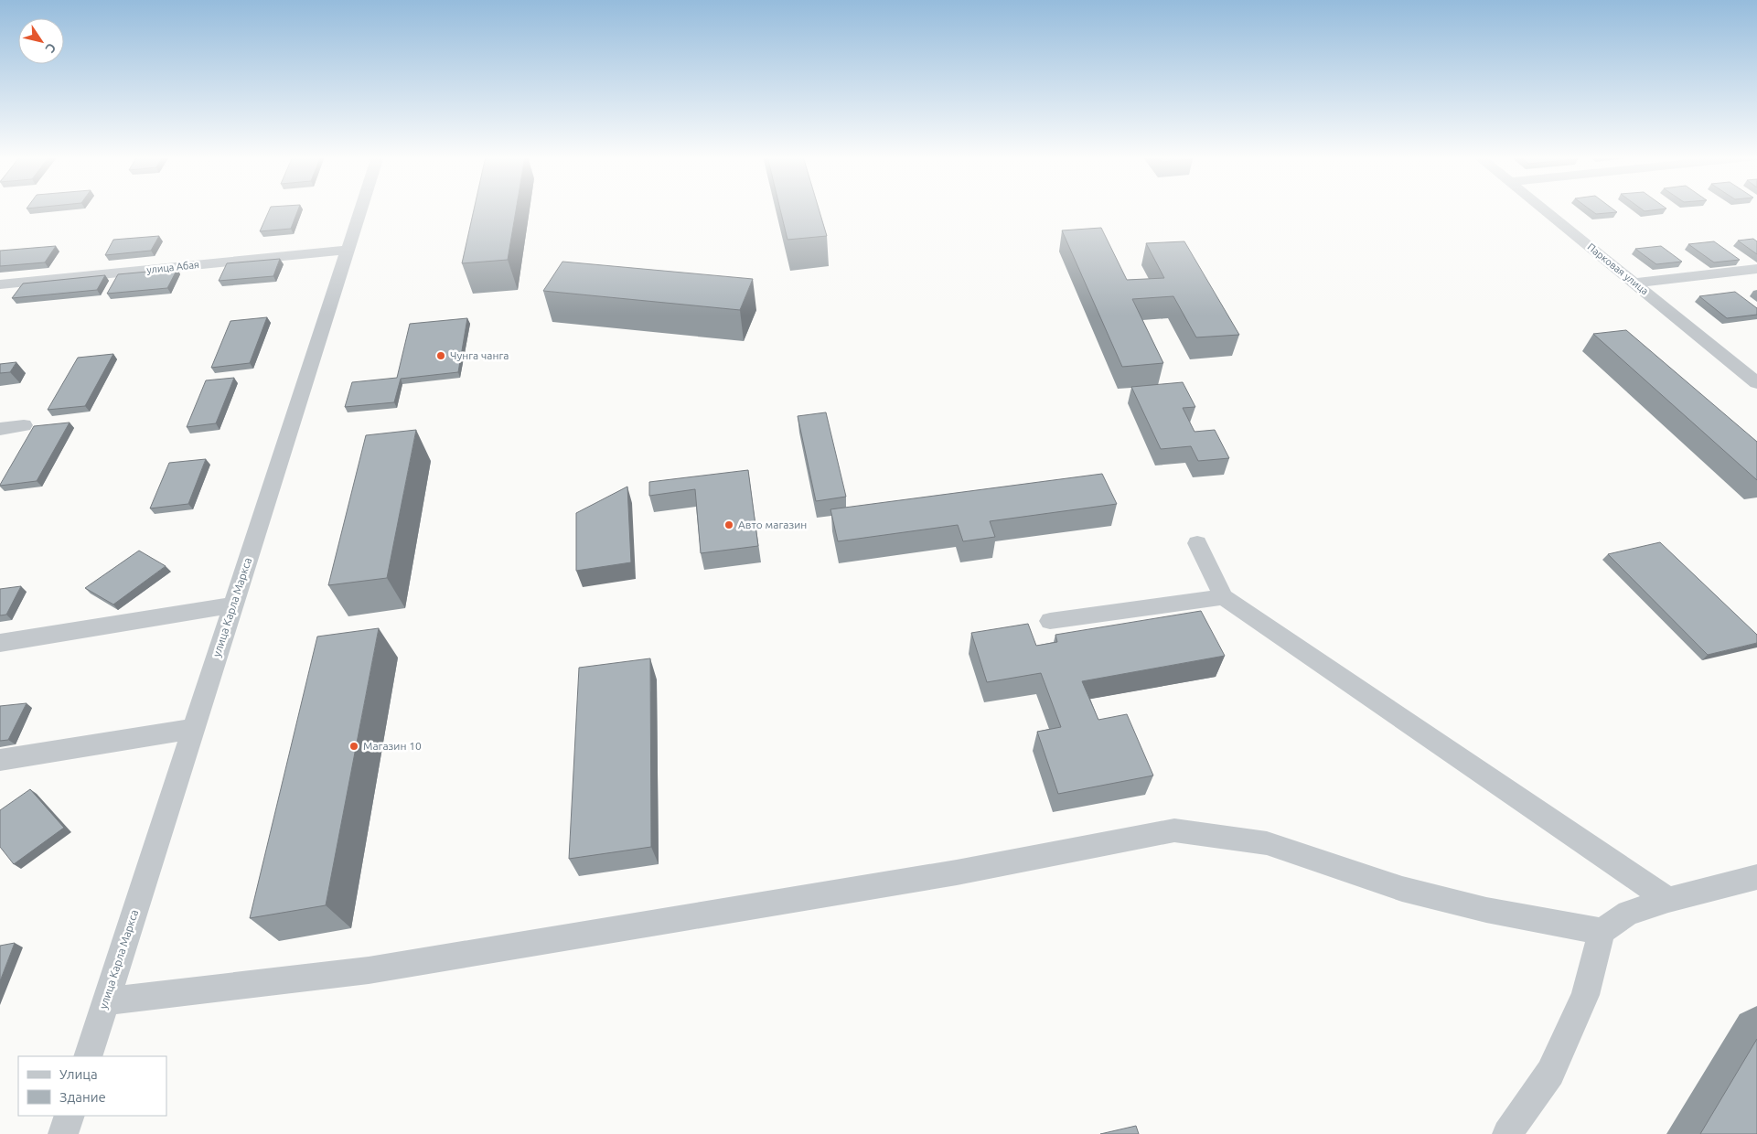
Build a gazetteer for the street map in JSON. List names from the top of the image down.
{
  "streets": {
    "street": ["улица Абая", "Парковая улица", "улица Карла Маркса"]
  },
  "crossings": [
    ["улица Абая", "улица Карла Маркса"]
  ],
  "places": ["Чунга чанга", "Авто магазин", "Магазин 10"],
  "legend": ["Улица", "Здание"],
  "north": "bottom right"
}
